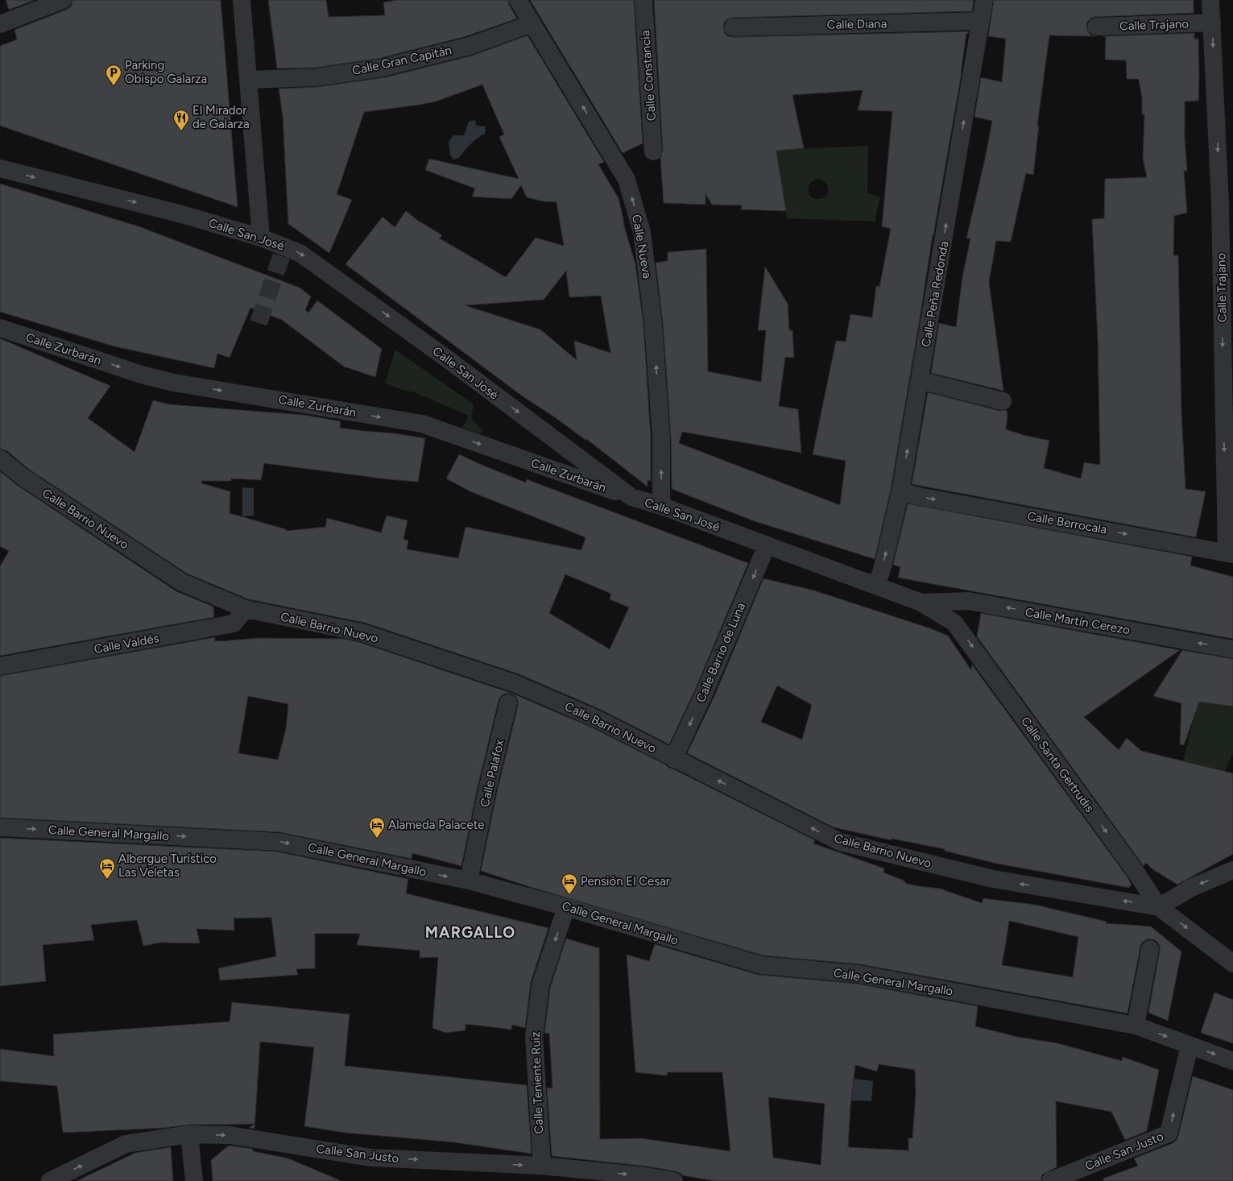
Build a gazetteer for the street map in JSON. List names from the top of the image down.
{
  "streets": {
    "street": [
      "Calle Diana",
      "Calle Trajano",
      "Calle Gran Capitán",
      "Calle Constancia",
      "Calle San José",
      "Calle Nueva",
      "Calle Peña Redonda",
      "Calle Zurbarán",
      "Calle Barrio Nuevo",
      "Calle Berrocala",
      "Calle Martín Cerezo",
      "Calle Valdés",
      "Calle Barrio de Luna",
      "Calle Santa Gertrudis",
      "Calle Palafox",
      "Calle General Margallo",
      "Calle Teniente Ruiz",
      "Calle San Justo"
    ]
  },
  "crossings": [
    ["Calle Diana", "Calle Peña Redonda"],
    ["Calle Trajano", "Calle Berrocala"],
    ["Calle Gran Capitán", "Calle Nueva"],
    ["Calle San José", "Calle Nueva"],
    ["Calle San José", "Calle Peña Redonda"],
    ["Calle San José", "Calle Zurbarán"],
    ["Calle San José", "Calle Martín Cerezo"],
    ["Calle San José", "Calle Barrio de Luna"],
    ["Calle San José", "Calle Santa Gertrudis"],
    ["Calle Peña Redonda", "Calle Berrocala"],
    ["Calle Barrio Nuevo", "Calle Valdés"],
    ["Calle Barrio Nuevo", "Calle Barrio de Luna"],
    ["Calle Barrio Nuevo", "Calle Santa Gertrudis"],
    ["Calle Martín Cerezo", "Calle Santa Gertrudis"],
    ["Calle Palafox", "Calle General Margallo"],
    ["Calle General Margallo", "Calle Teniente Ruiz"],
    ["Calle General Margallo", "Calle San Justo"],
    ["Calle Teniente Ruiz", "Calle San Justo"]
  ],
  "one_way": [
    "Calle Trajano",
    "Calle San José",
    "Calle Nueva",
    "Calle Peña Redonda",
    "Calle Zurbarán",
    "Calle Berrocala",
    "Calle Martín Cerezo",
    "Calle Barrio de Luna",
    "Calle Santa Gertrudis",
    "Calle General Margallo",
    "Calle Teniente Ruiz",
    "Calle San Justo"
  ],
  "districts": ["MARGALLO"],
  "places": {
    "parking": ["Parking Obispo Galarza"],
    "restaurant": ["El Mirador de Galarza"],
    "hotel": ["Alameda Palacete", "Albergue Turístico Las Veletas", "Pensión El Cesar"]
  }
}
